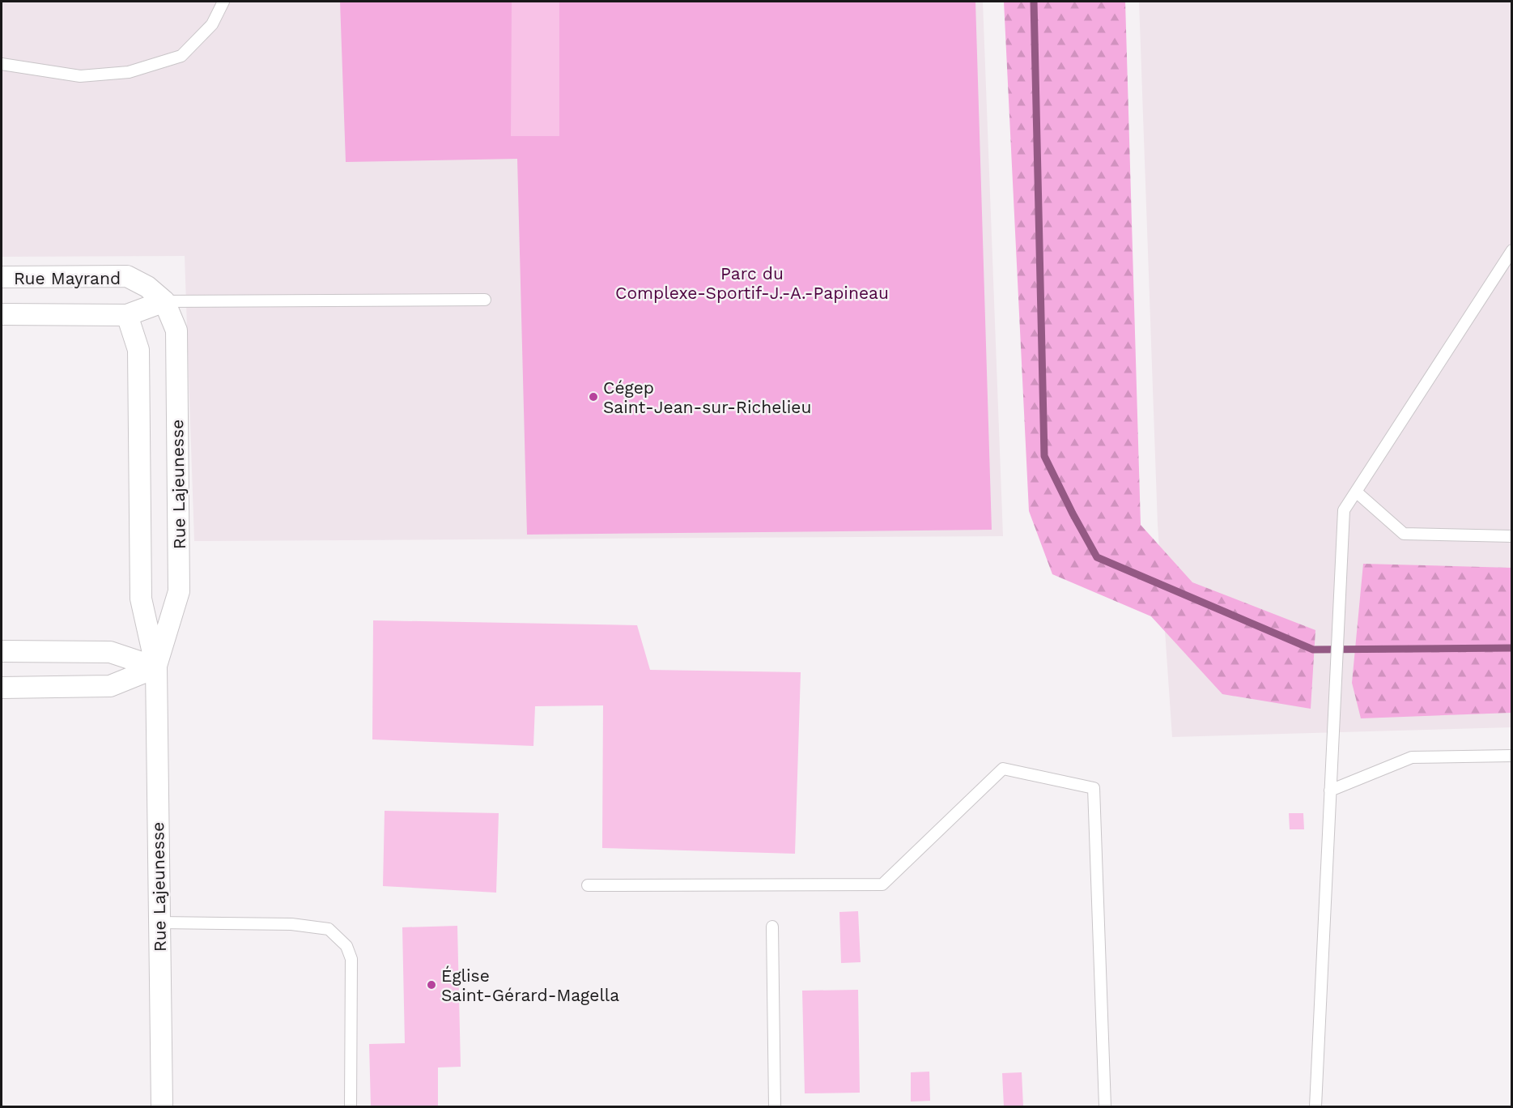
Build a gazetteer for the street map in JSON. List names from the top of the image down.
{
  "streets": {
    "street": ["Rue Mayrand", "Rue Lajeunesse"]
  },
  "crossings": [
    ["Rue Mayrand", "Rue Lajeunesse"]
  ],
  "parks": ["Parc du Complexe-Sportif-J.-A.-Papineau"],
  "places": ["Cégep Saint-Jean-sur-Richelieu", "Église Saint-Gérard-Magella"]
}
